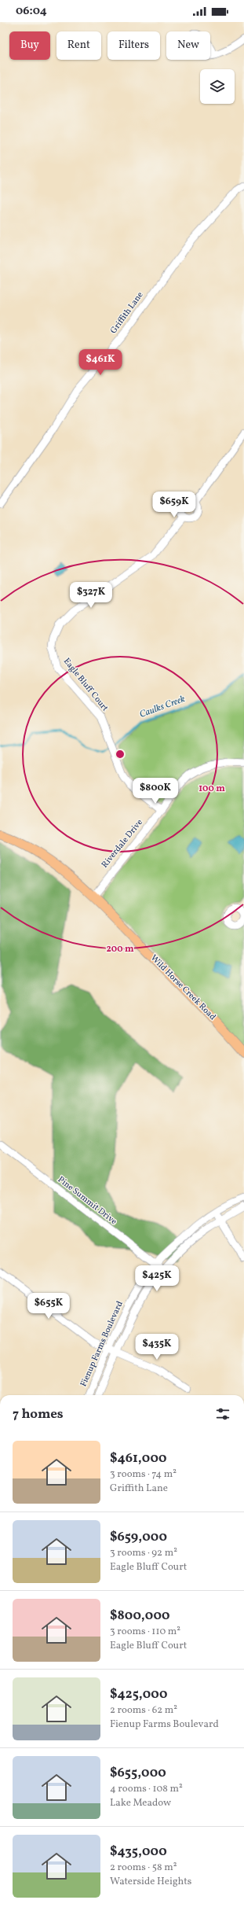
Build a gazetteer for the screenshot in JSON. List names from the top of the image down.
{
  "streets": {
    "main road": ["Wild Horse Creek Road"],
    "street": [
      "Griffith Lane",
      "Eagle Bluff Court",
      "Riverdale Drive",
      "Pine Summit Drive",
      "Fienup Farms Boulevard"
    ]
  },
  "crossings": [
    ["Eagle Bluff Court", "Riverdale Drive"],
    ["Riverdale Drive", "Wild Horse Creek Road"],
    ["Pine Summit Drive", "Fienup Farms Boulevard"]
  ],
  "water": ["Caulks Creek"],
  "page": {
    "status": "06:04",
    "chip": [
      "Buy",
      "Rent",
      "Filters",
      "New"
    ],
    "price": [
      "$461K",
      "$659K",
      "$327K",
      "$800K",
      "$425K",
      "$655K",
      "$435K"
    ],
    "heading": "7 homes",
    "list": [
      {
        "name": "$461,000",
        "note": "3 rooms · 74 m² · Griffith Lane"
      },
      {
        "name": "$659,000",
        "note": "3 rooms · 92 m² · Eagle Bluff Court"
      },
      {
        "name": "$800,000",
        "note": "3 rooms · 110 m² · Eagle Bluff Court"
      },
      {
        "name": "$425,000",
        "note": "2 rooms · 62 m² · Fienup Farms Boulevard"
      },
      {
        "name": "$655,000",
        "note": "4 rooms · 108 m² · Lake Meadow"
      },
      {
        "name": "$435,000",
        "note": "2 rooms · 58 m² · Waterside Heights"
      }
    ]
  },
  "rings": ["100 m", "200 m"]
}
